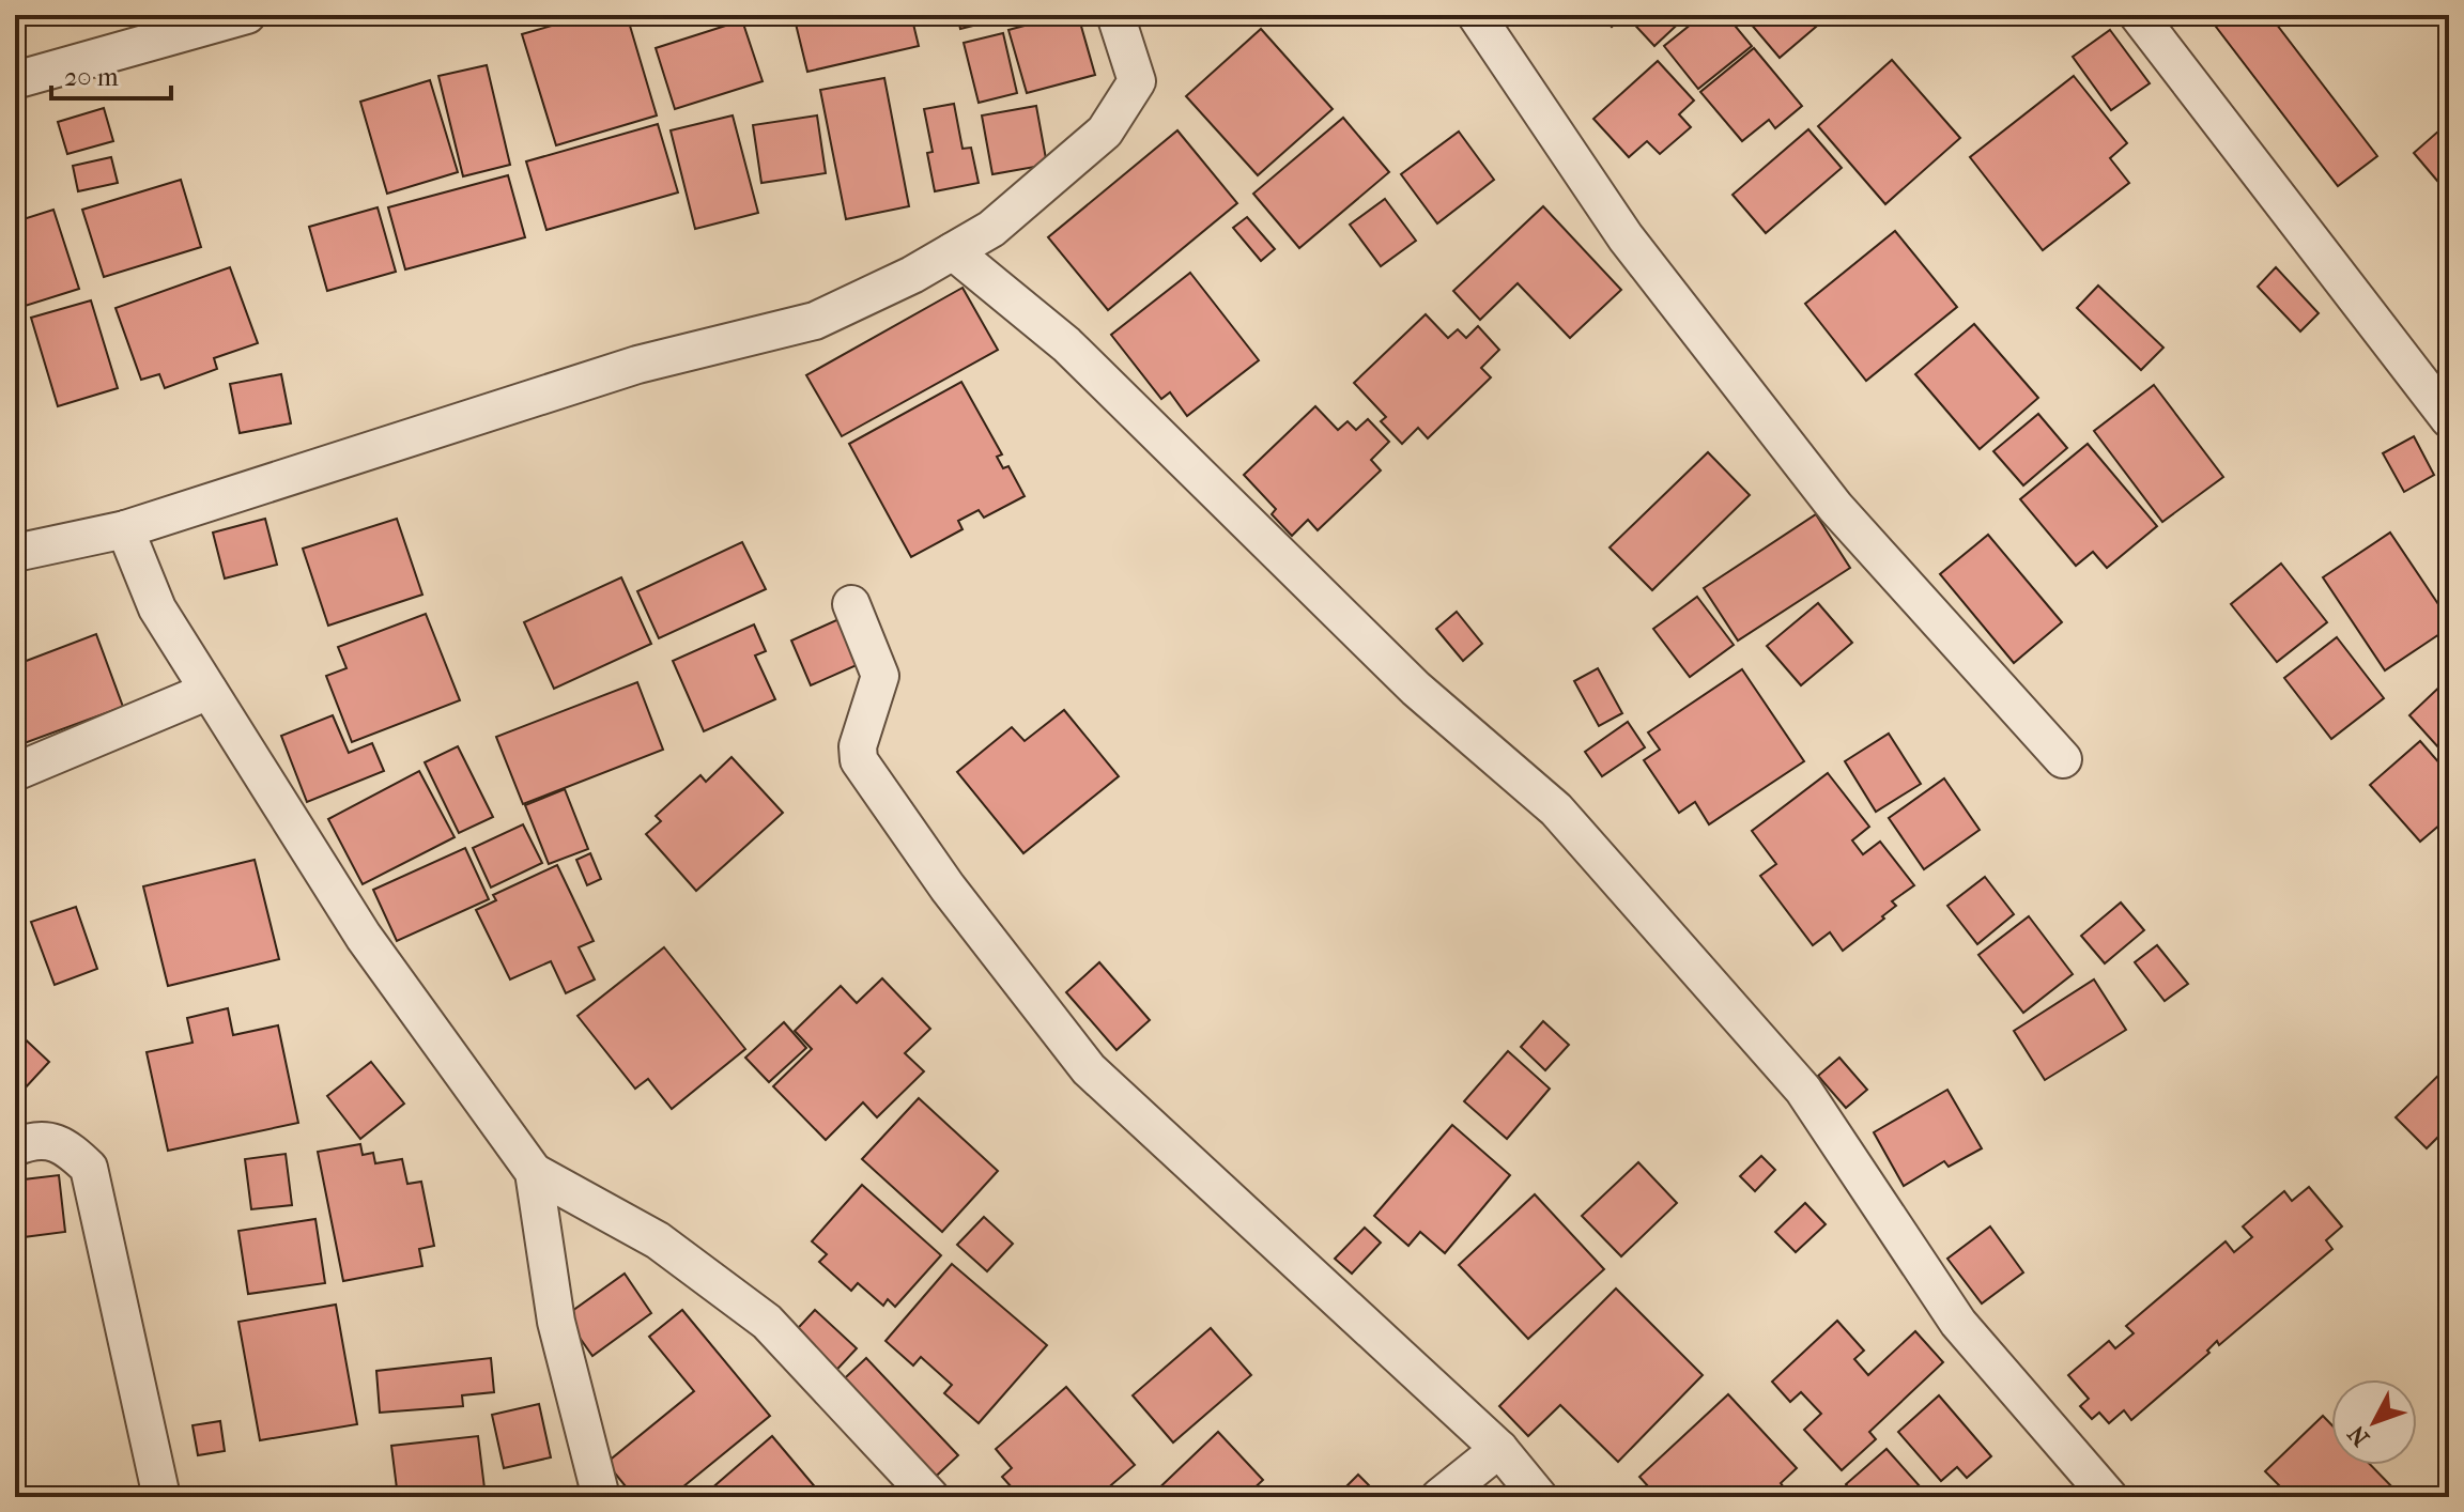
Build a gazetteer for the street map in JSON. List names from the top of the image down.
{
  "scale_bar": "20 m",
  "north": "bottom left"
}
